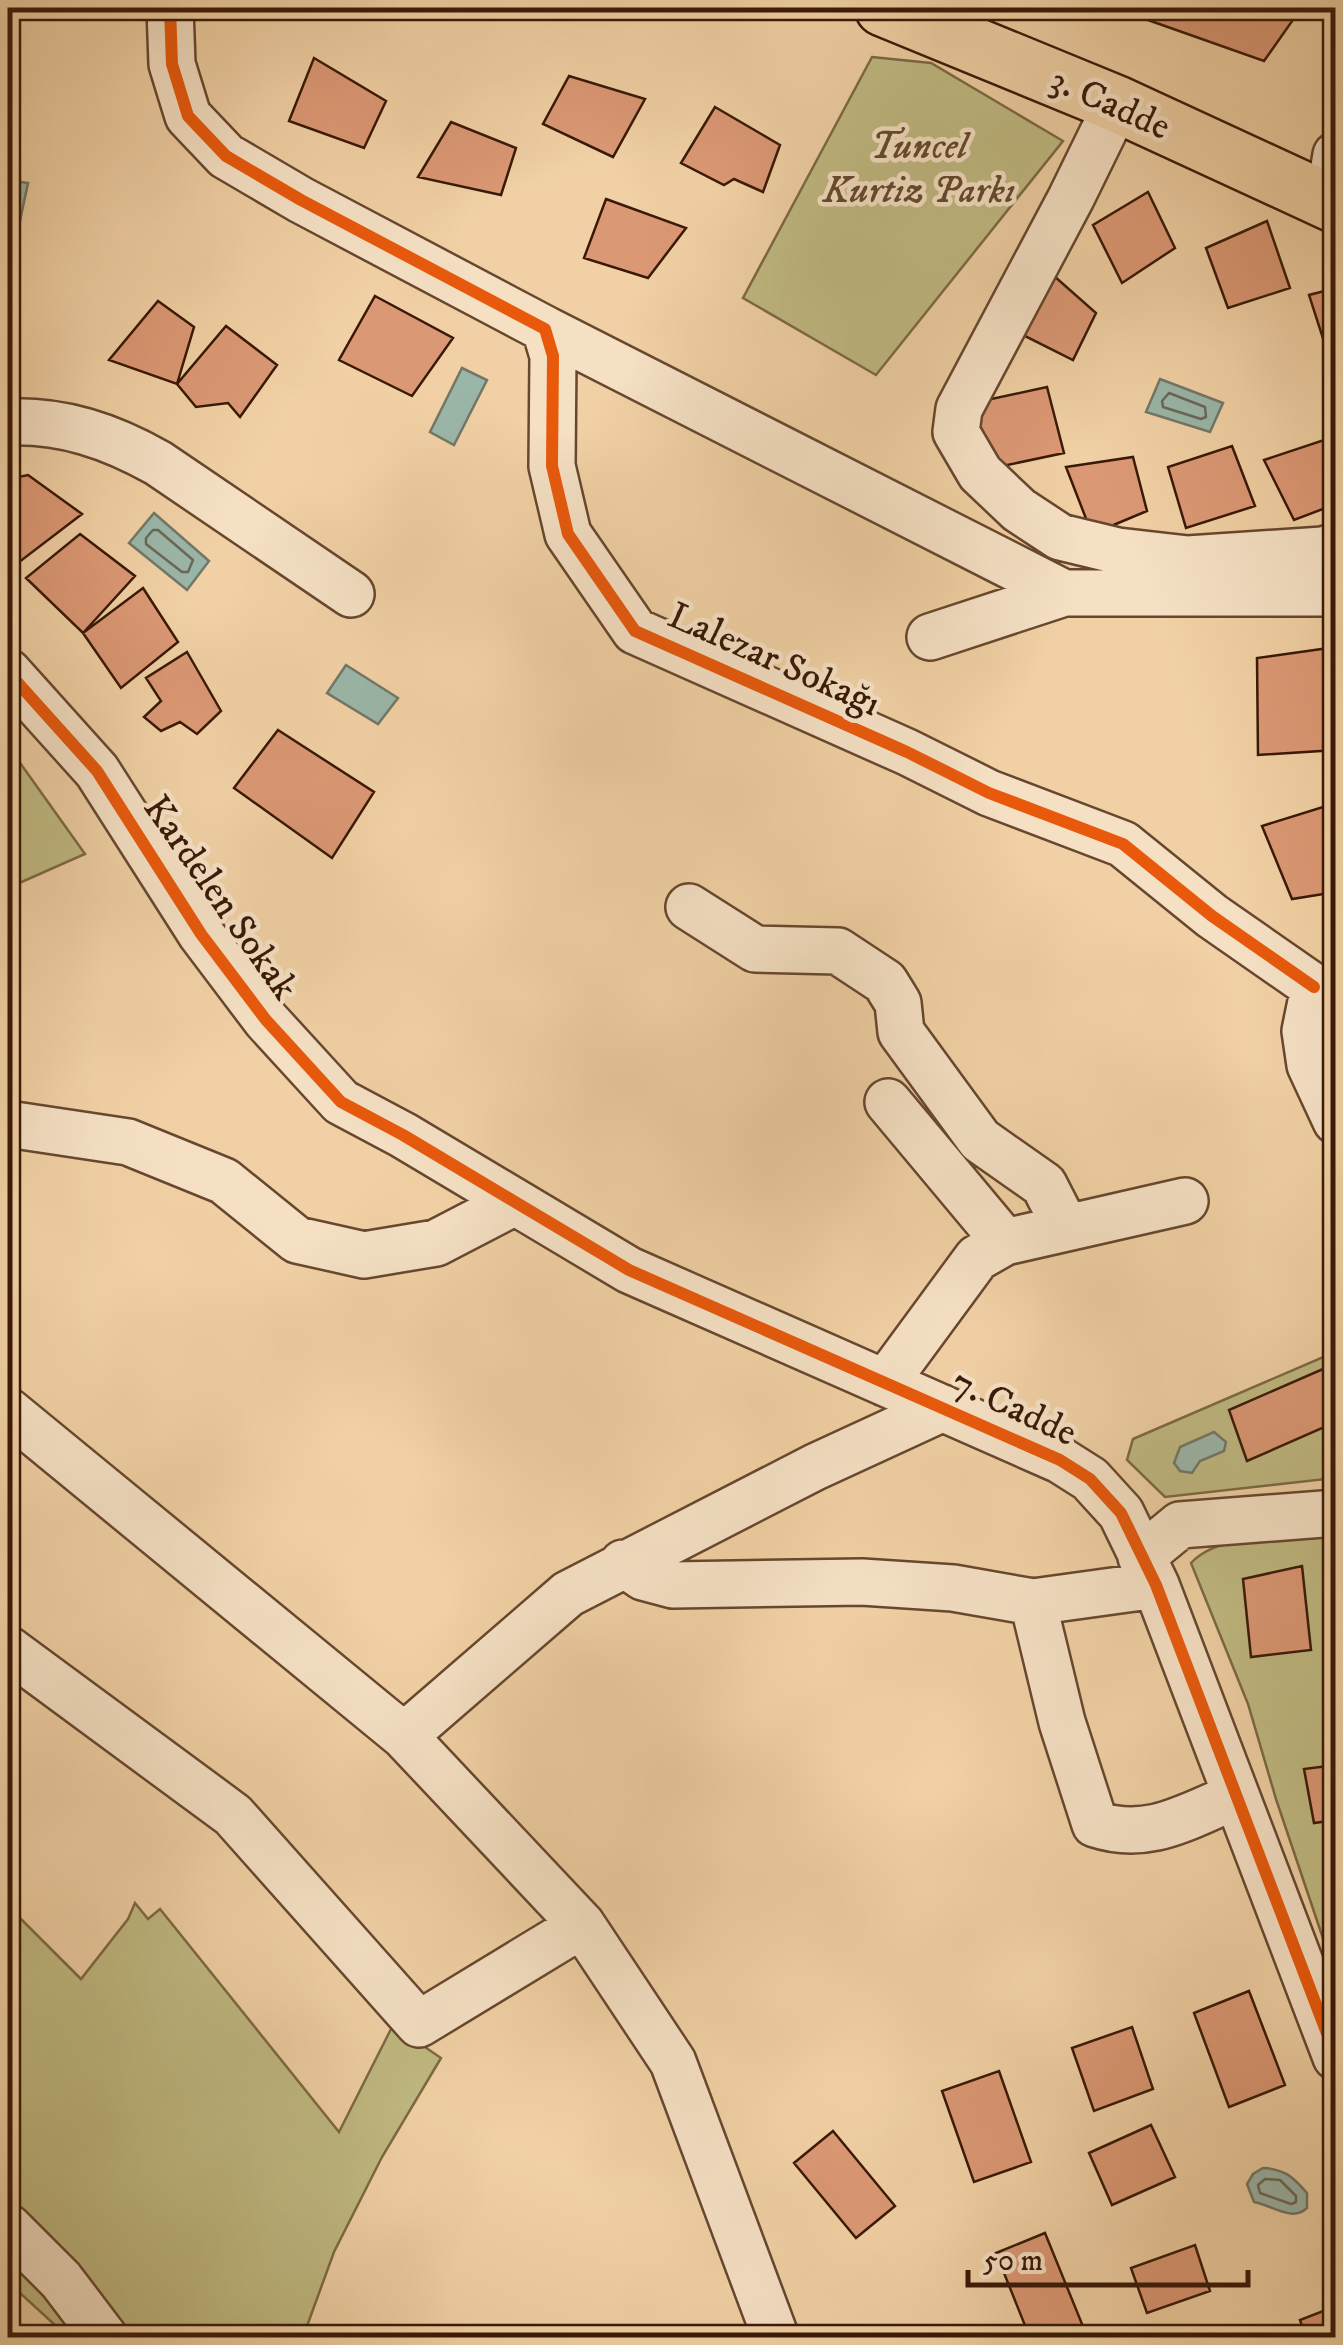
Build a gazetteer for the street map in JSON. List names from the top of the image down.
{
  "streets": {
    "main road": ["3. Cadde"],
    "street": ["Lalezar Sokağı", "Kardelen Sokak", "7. Cadde"]
  },
  "crossings": [
    ["Kardelen Sokak", "7. Cadde"]
  ],
  "parks": ["Tuncel Kurtiz Parkı"],
  "scale_bar": "50 m"
}
